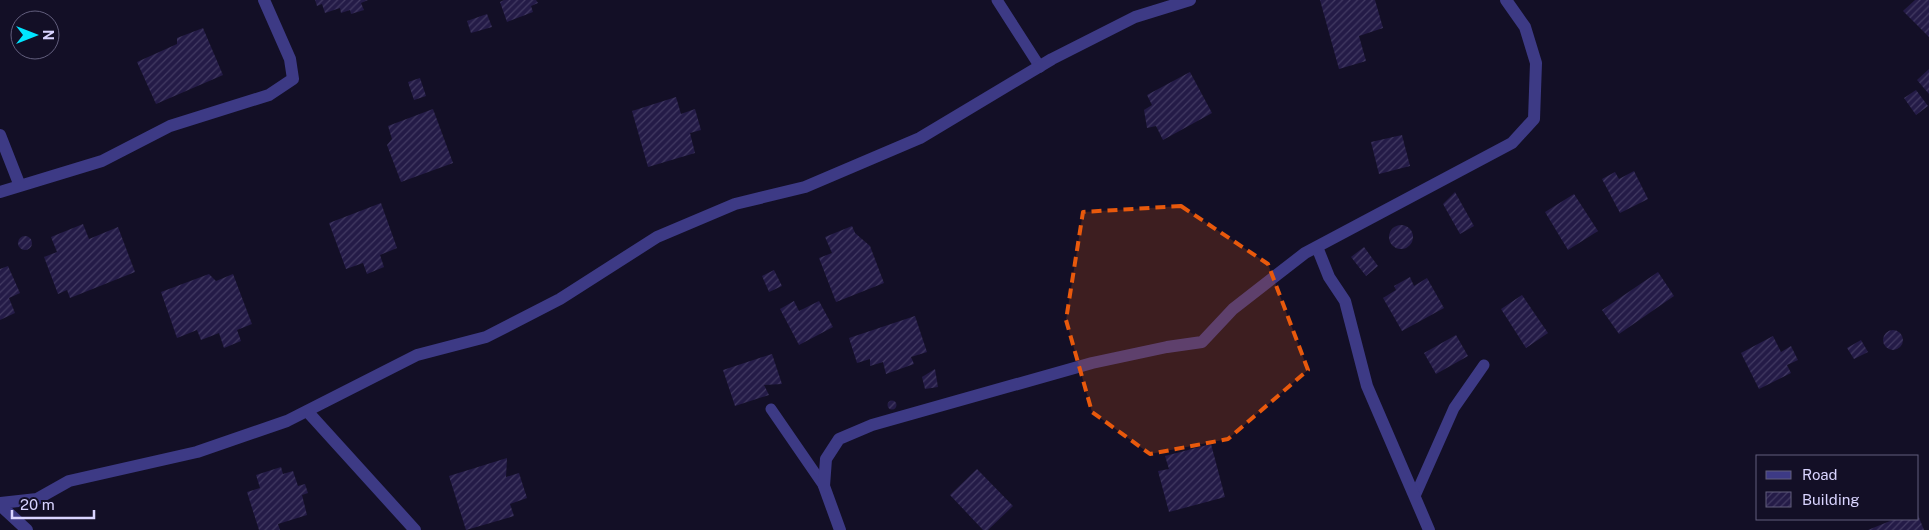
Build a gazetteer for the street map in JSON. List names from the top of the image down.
{
  "legend": ["Road", "Building"],
  "scale_bar": "20 m",
  "north": "right"
}
